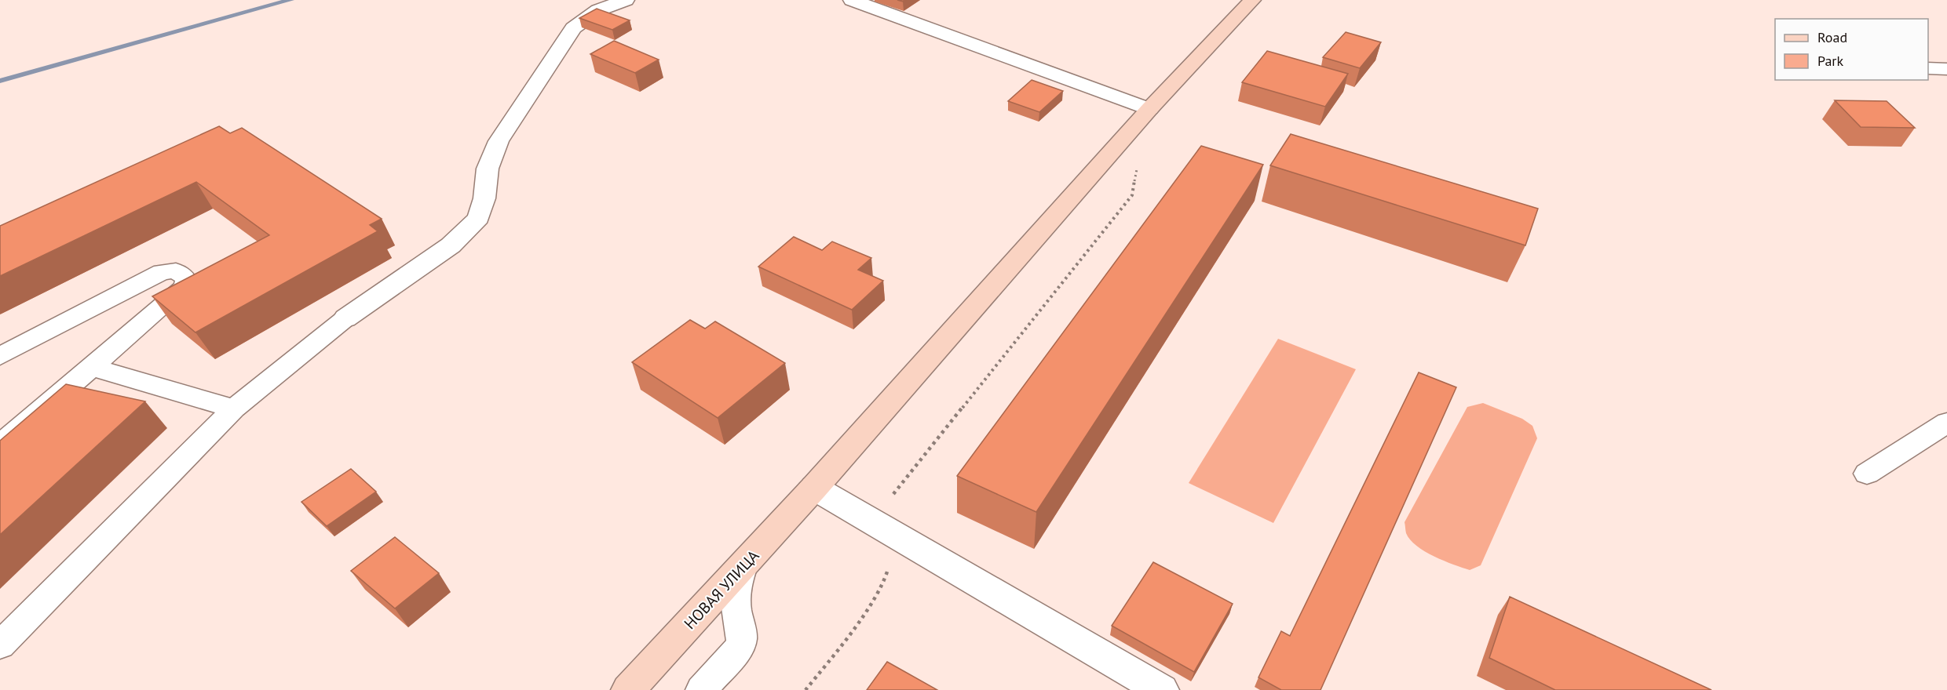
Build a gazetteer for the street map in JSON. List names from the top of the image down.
{
  "streets": {
    "street": ["НОВАЯ УЛИЦА"]
  },
  "legend": ["Road", "Park"]
}
